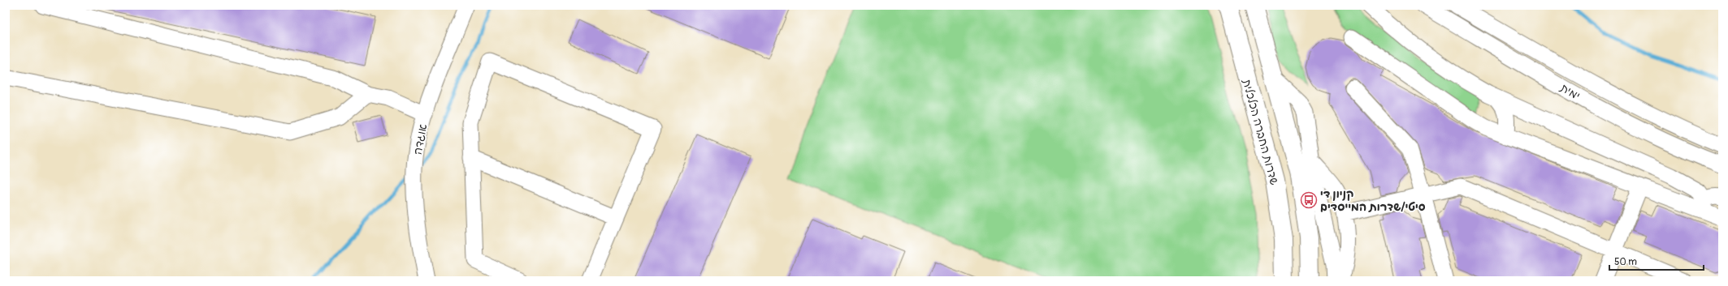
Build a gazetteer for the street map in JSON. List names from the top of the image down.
{
  "streets": {
    "main road": ["שדרות החברה הכלכלית"],
    "street": ["ימית", "אוגדה"]
  },
  "places": {
    "bus stop": ["קניון די סיטי/שדרות המייסדים"]
  },
  "scale_bar": "50 m"
}
